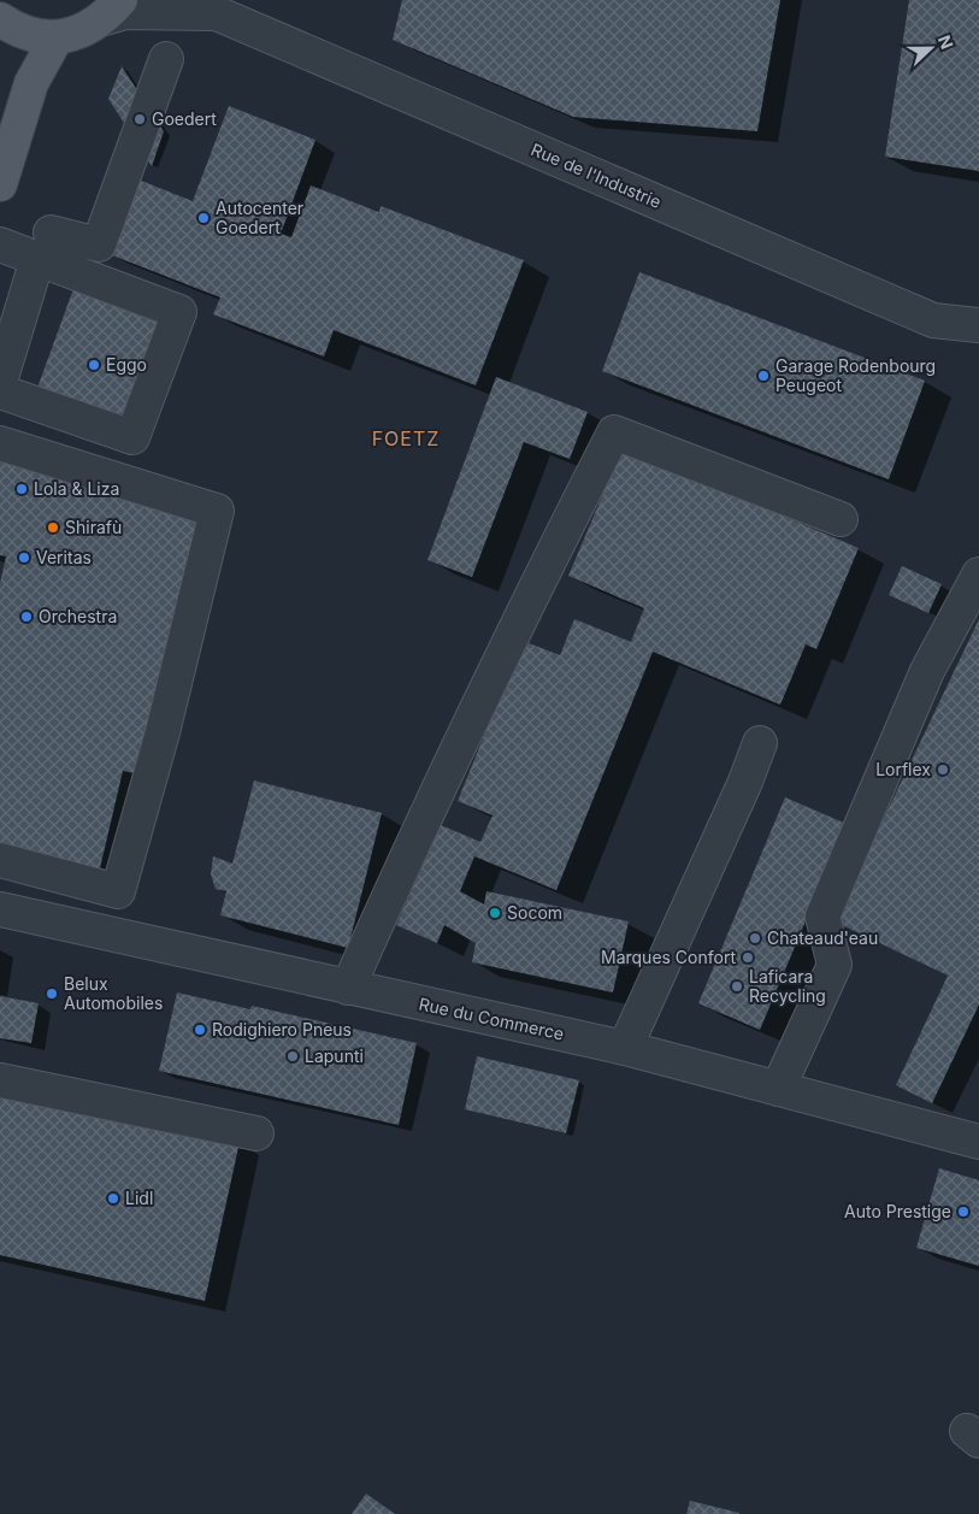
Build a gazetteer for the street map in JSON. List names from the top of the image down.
{
  "streets": {
    "street": ["Rue de l'Industrie", "Rue du Commerce"]
  },
  "districts": ["FOETZ"],
  "places": [
    "Goedert",
    "Autocenter Goedert",
    "Eggo",
    "Garage Rodenbourg Peugeot",
    "Lola & Liza",
    "Shirafù",
    "Veritas",
    "Orchestra",
    "Lorflex",
    "Socom",
    "Chateaud'eau",
    "Marques Confort",
    "Laficara Recycling",
    "Belux Automobiles",
    "Rodighiero Pneus",
    "Lapunti",
    "Lidl",
    "Auto Prestige"
  ],
  "north": "right"
}
